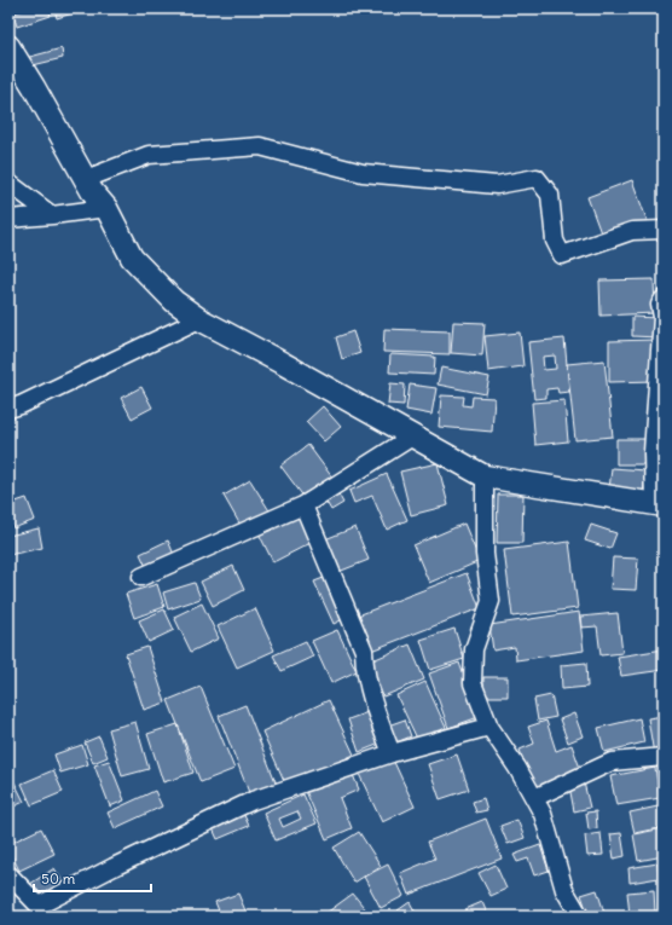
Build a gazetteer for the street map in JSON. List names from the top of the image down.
{
  "scale_bar": "50 m"
}
